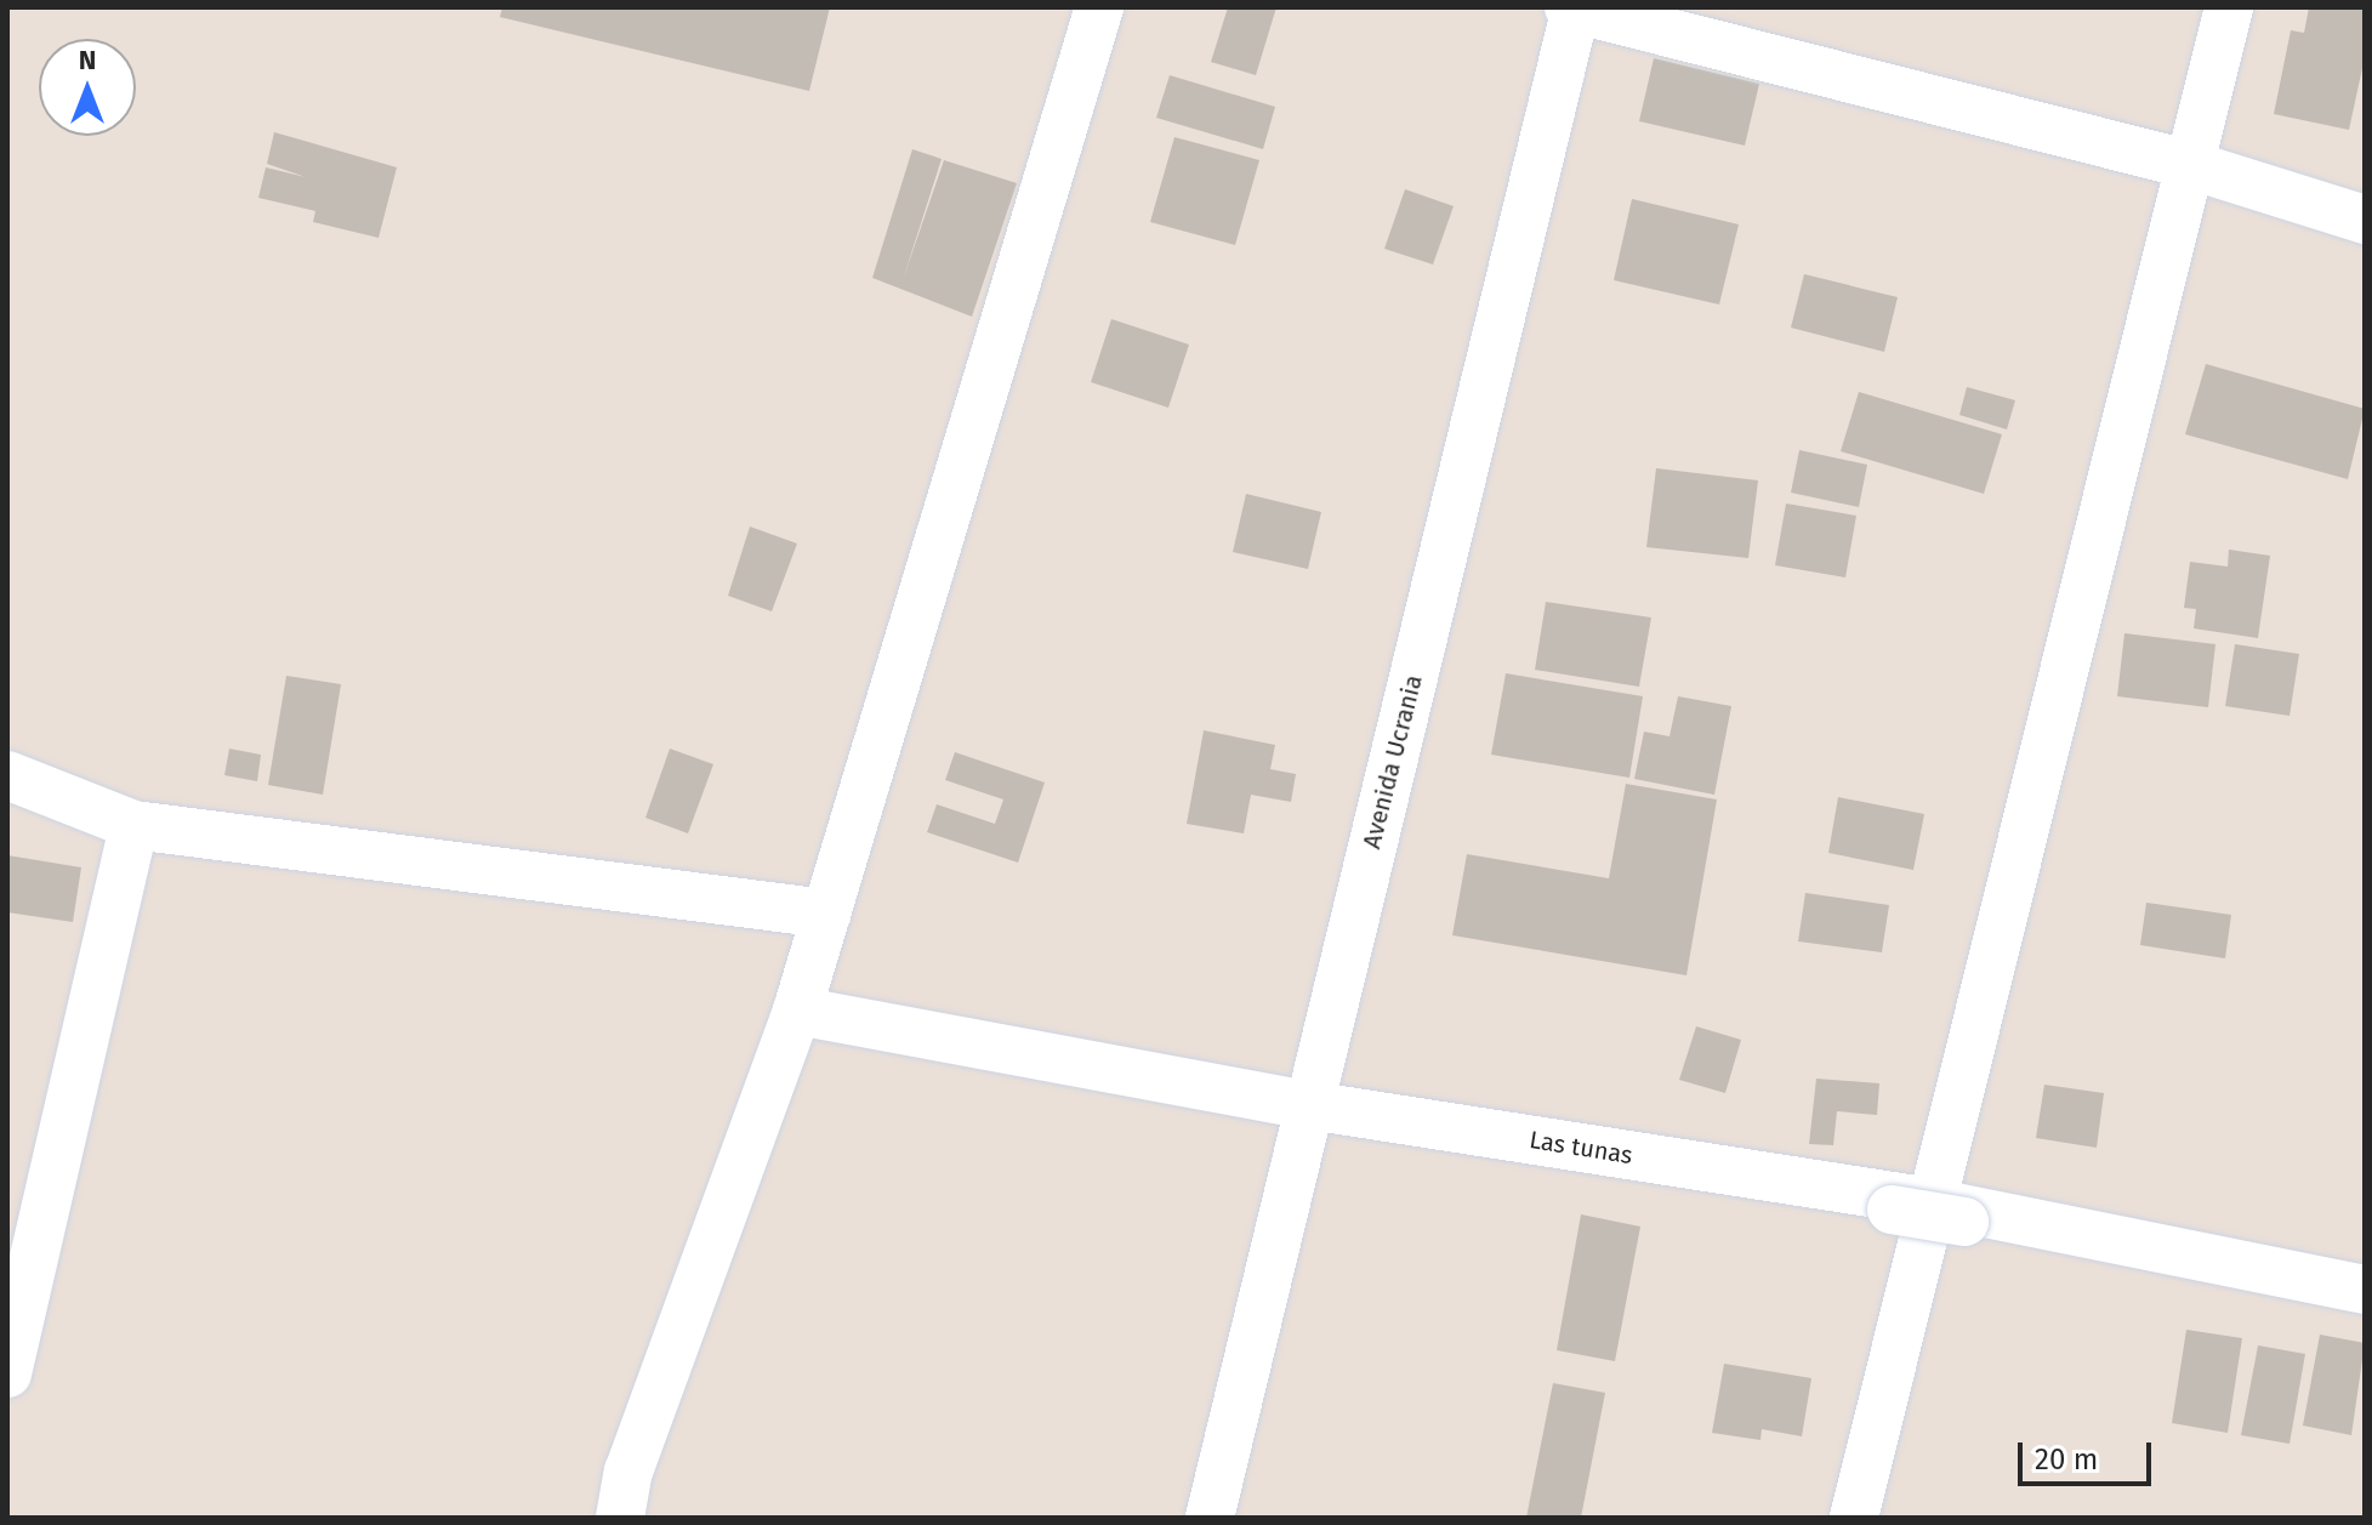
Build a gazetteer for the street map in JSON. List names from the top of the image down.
{
  "streets": {
    "street": ["Avenida Ucrania", "Las tunas"]
  },
  "crossings": [
    ["Avenida Ucrania", "Las tunas"]
  ],
  "scale_bar": "20 m",
  "north": "top"
}
